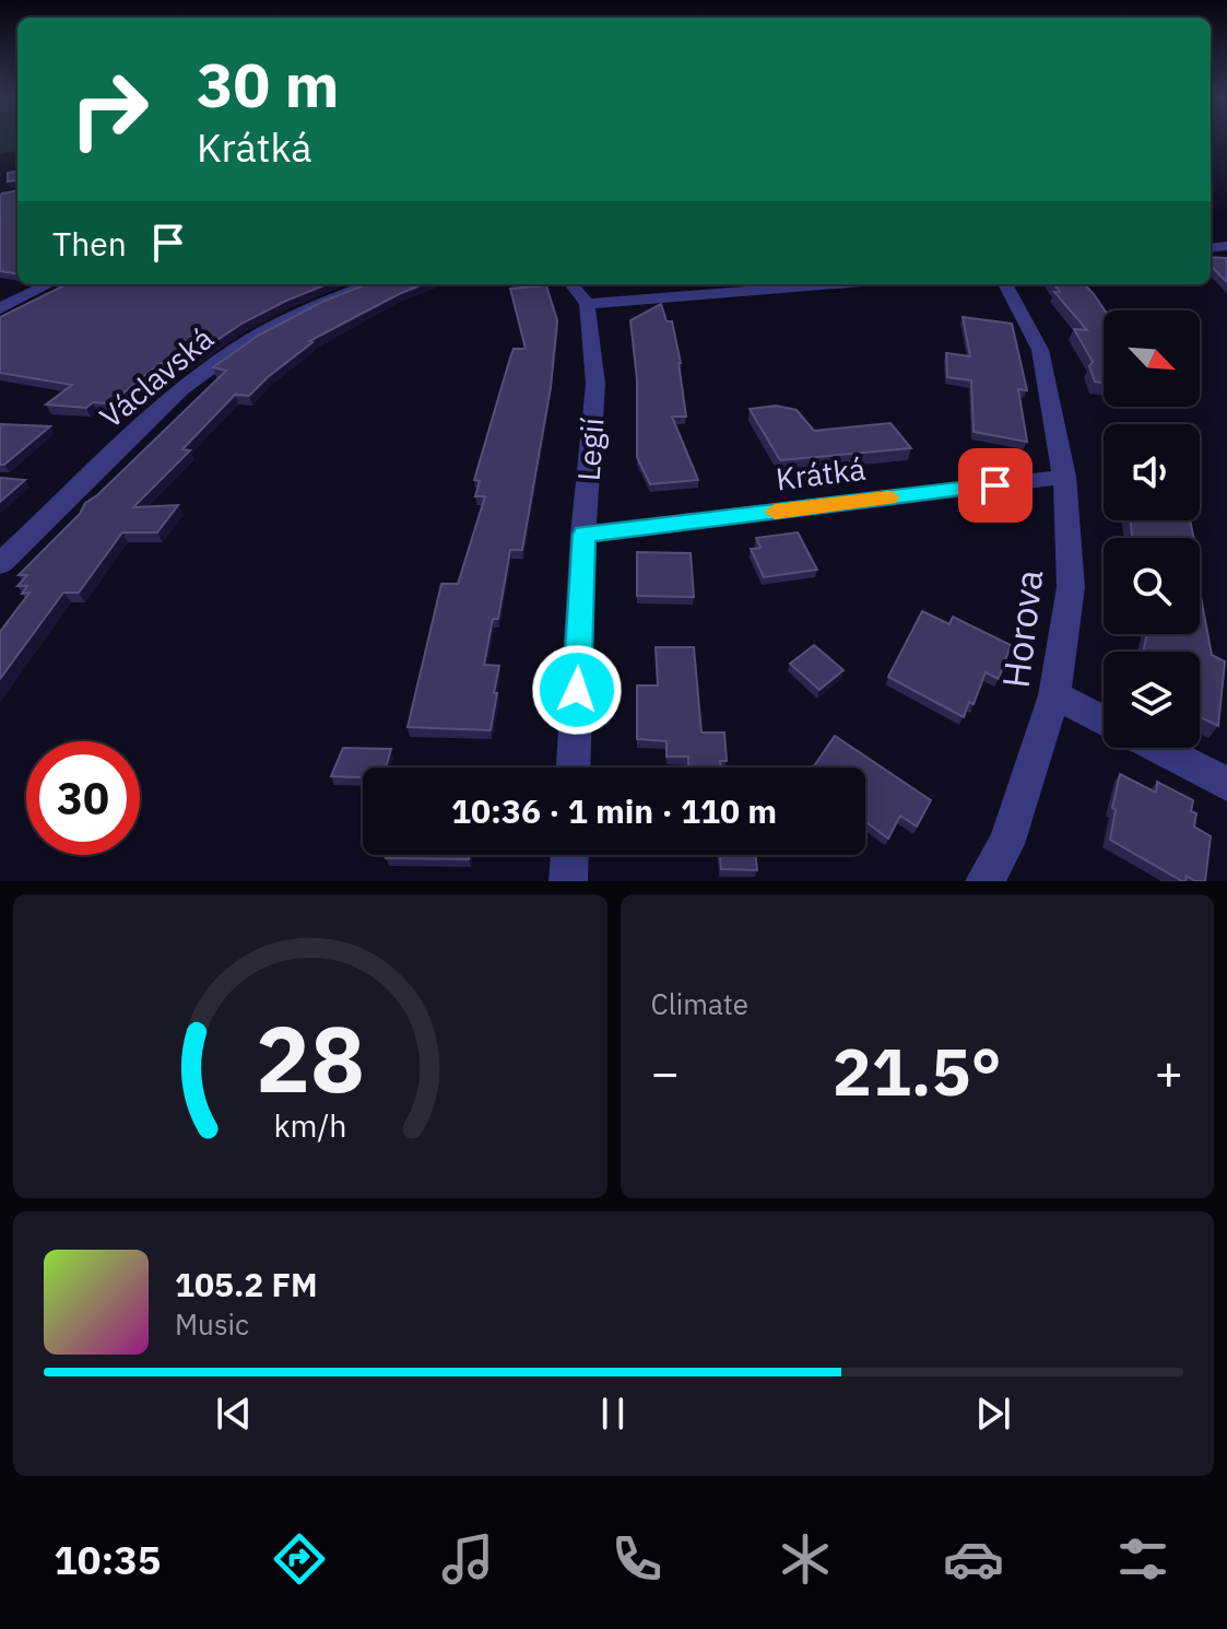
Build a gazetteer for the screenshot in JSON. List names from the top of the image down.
{
  "streets": {
    "street": [
      "Václavská",
      "Legií",
      "Krátká",
      "Horova"
    ]
  },
  "crossings": [
    ["Legií", "Krátká"],
    ["Krátká", "Horova"]
  ],
  "north": "bottom right",
  "page": {
    "turn": ["30 m", "Krátká"],
    "then": "Then",
    "limit": "30",
    "trip": "10:36 · 1 min · 110 m",
    "tile": "Climate",
    "heat": ["−", "21.5°", "+"],
    "song": ["105.2 FM", "Music"],
    "tabs": "10:35",
    "gauge": ["28", "km/h"]
  }
}
